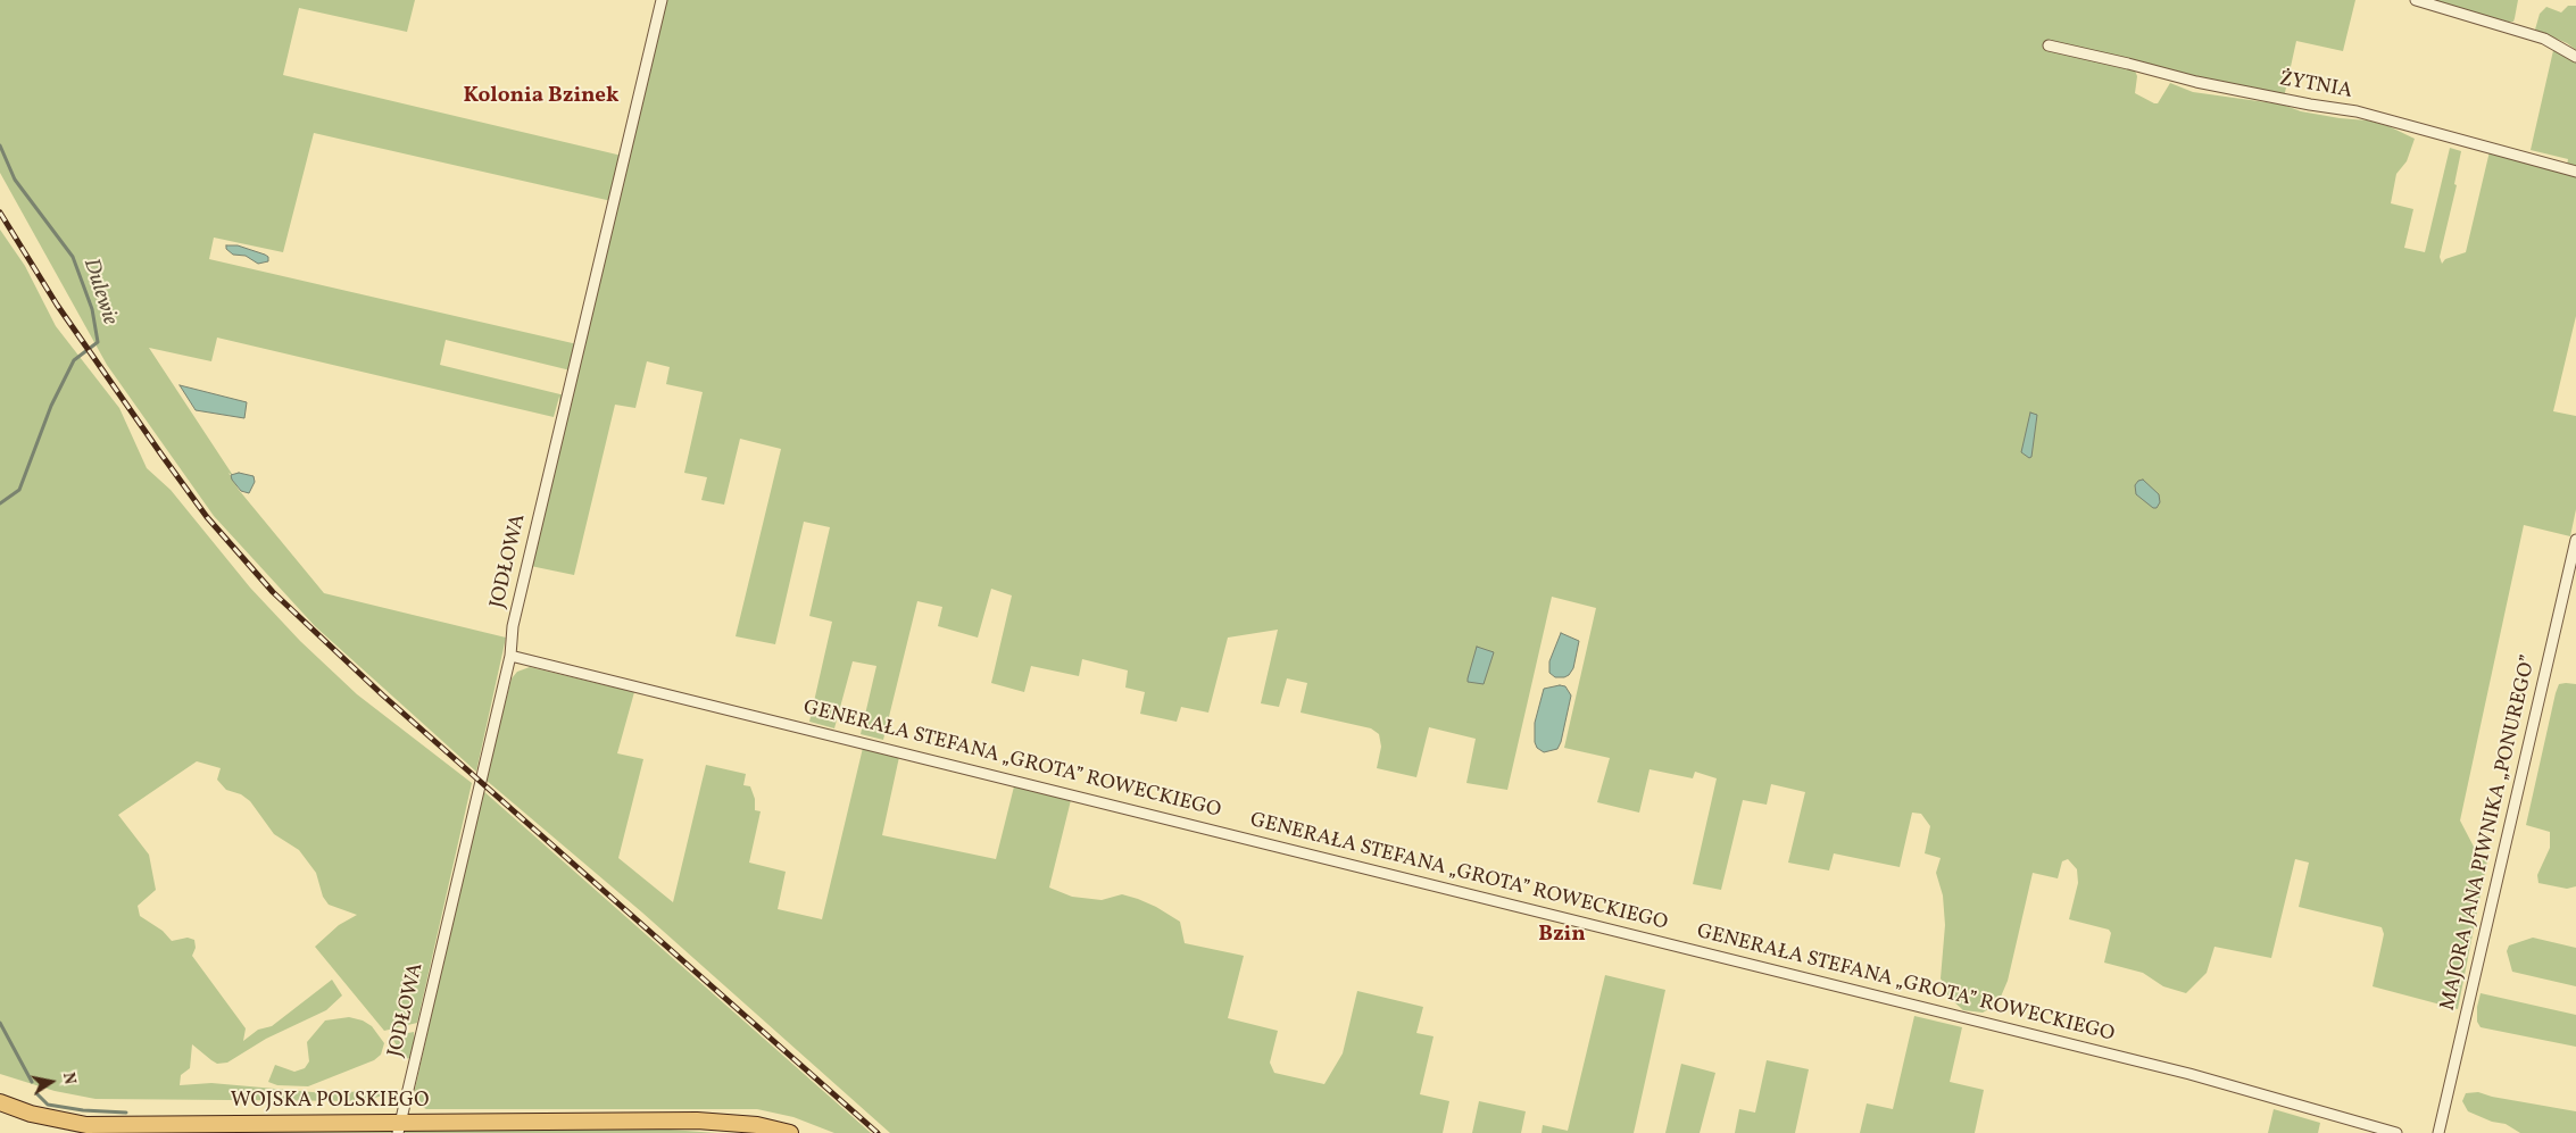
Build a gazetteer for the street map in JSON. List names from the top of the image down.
{
  "streets": {
    "main road": ["WOJSKA POLSKIEGO"],
    "street": [
      "ŻYTNIA",
      "JODŁOWA",
      "GENERAŁA STEFANA „GROTA” ROWECKIEGO",
      "MAJORA JANA PIWNIKA „PONUREGO”"
    ]
  },
  "crossings": [
    ["JODŁOWA", "GENERAŁA STEFANA „GROTA” ROWECKIEGO"],
    ["JODŁOWA", "WOJSKA POLSKIEGO"]
  ],
  "districts": ["Kolonia Bzinek", "Bzin"],
  "water": ["Dulewie"],
  "north": "right"
}
